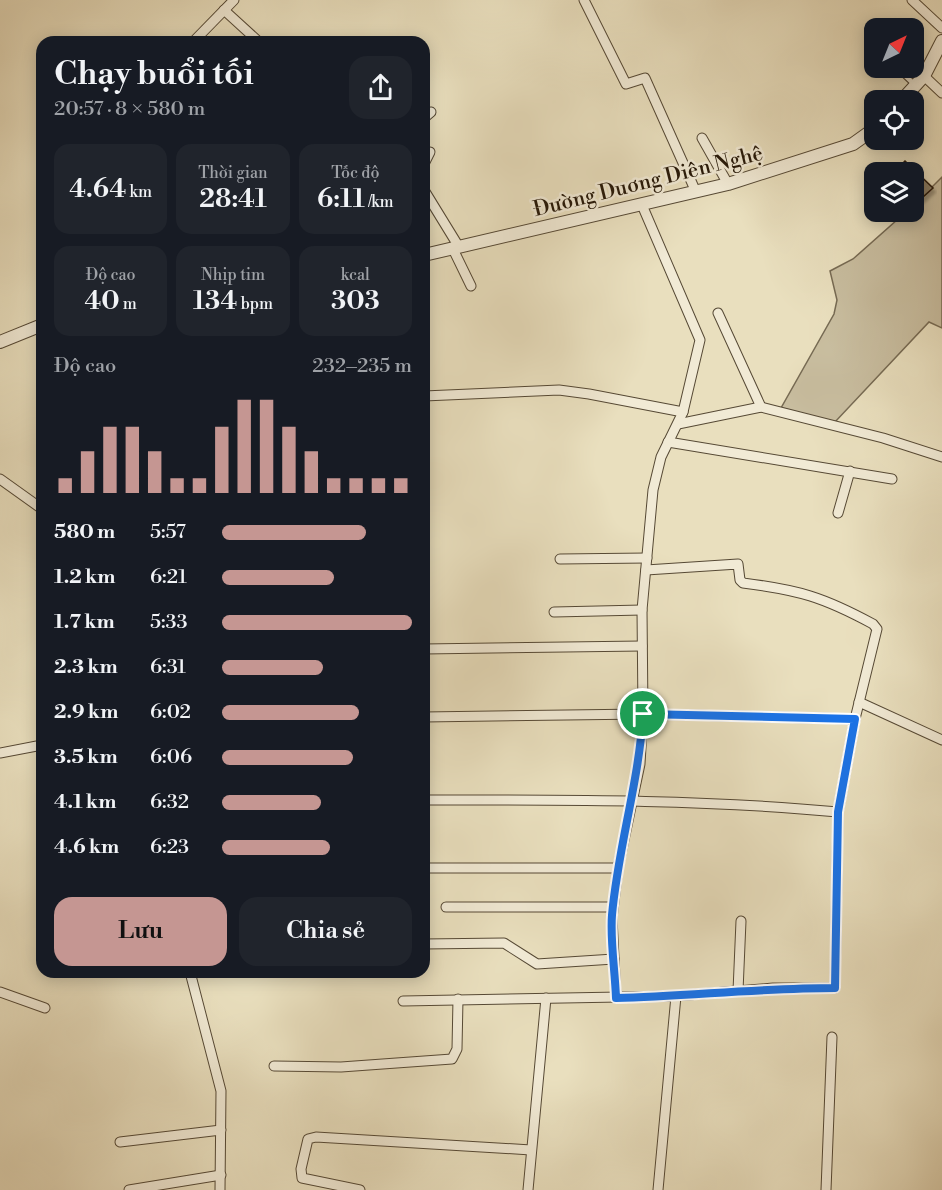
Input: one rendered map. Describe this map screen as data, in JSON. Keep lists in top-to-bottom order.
{
  "streets": {
    "street": ["Đường Duơng Diên Nghệ"]
  },
  "north": "top right",
  "page": {
    "heading": ["Chạy buổi tối", "20:57 · 8 × 580 m"],
    "stats": [
      ["4.64 km"],
      ["Thời gian", "28:41"],
      ["Tốc độ", "6:11 /km"],
      ["Độ cao", "40 m"],
      ["Nhịp tim", "134 bpm"],
      ["kcal", "303"]
    ],
    "chart": ["Độ cao", "232–235 m"],
    "list": [
      {
        "name": "580 m",
        "note": "5:57"
      },
      {
        "name": "1.2 km",
        "note": "6:21"
      },
      {
        "name": "1.7 km",
        "note": "5:33"
      },
      {
        "name": "2.3 km",
        "note": "6:31"
      },
      {
        "name": "2.9 km",
        "note": "6:02"
      },
      {
        "name": "3.5 km",
        "note": "6:06"
      },
      {
        "name": "4.1 km",
        "note": "6:32"
      },
      {
        "name": "4.6 km",
        "note": "6:23"
      }
    ],
    "buttons": ["Lưu", "Chia sẻ"]
  }
}
